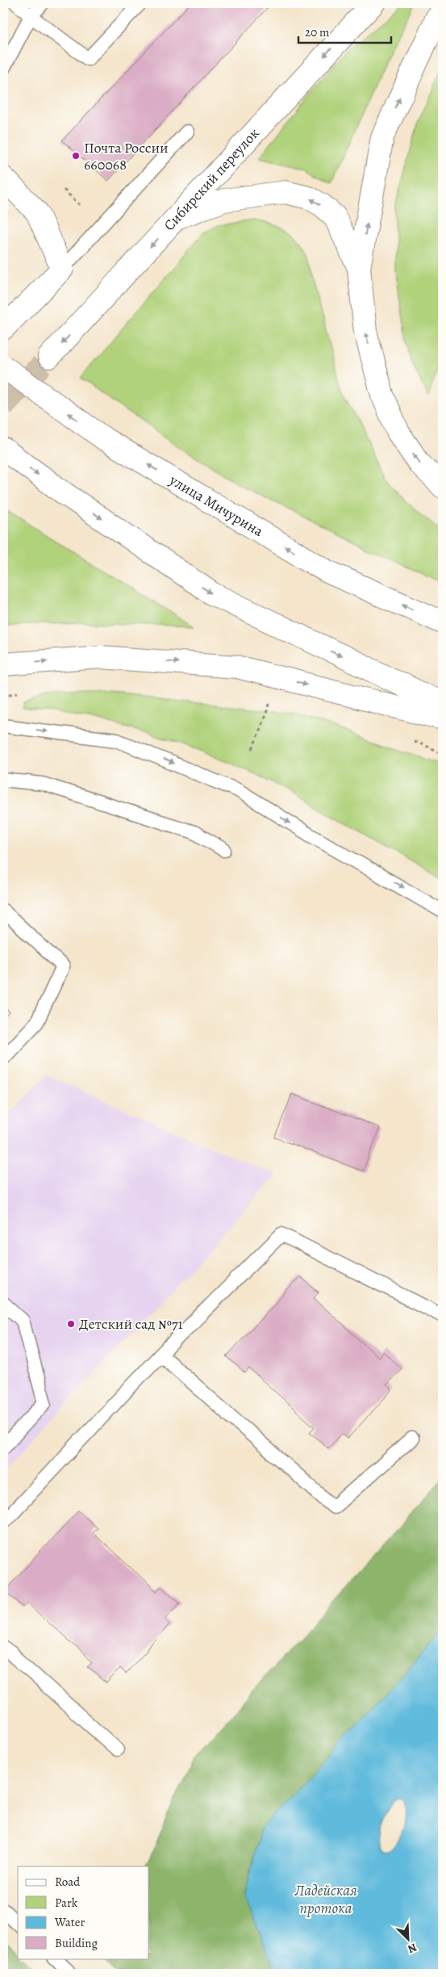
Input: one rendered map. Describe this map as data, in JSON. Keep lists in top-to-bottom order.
{
  "streets": {
    "main road": ["Сибирский переулок", "улица Мичурина"]
  },
  "water": ["Ладейская протока"],
  "places": ["Почта России 660068", "Детский сад №71"],
  "legend": [
    "Road",
    "Park",
    "Water",
    "Building"
  ],
  "scale_bar": "20 m",
  "north": "bottom right"
}
